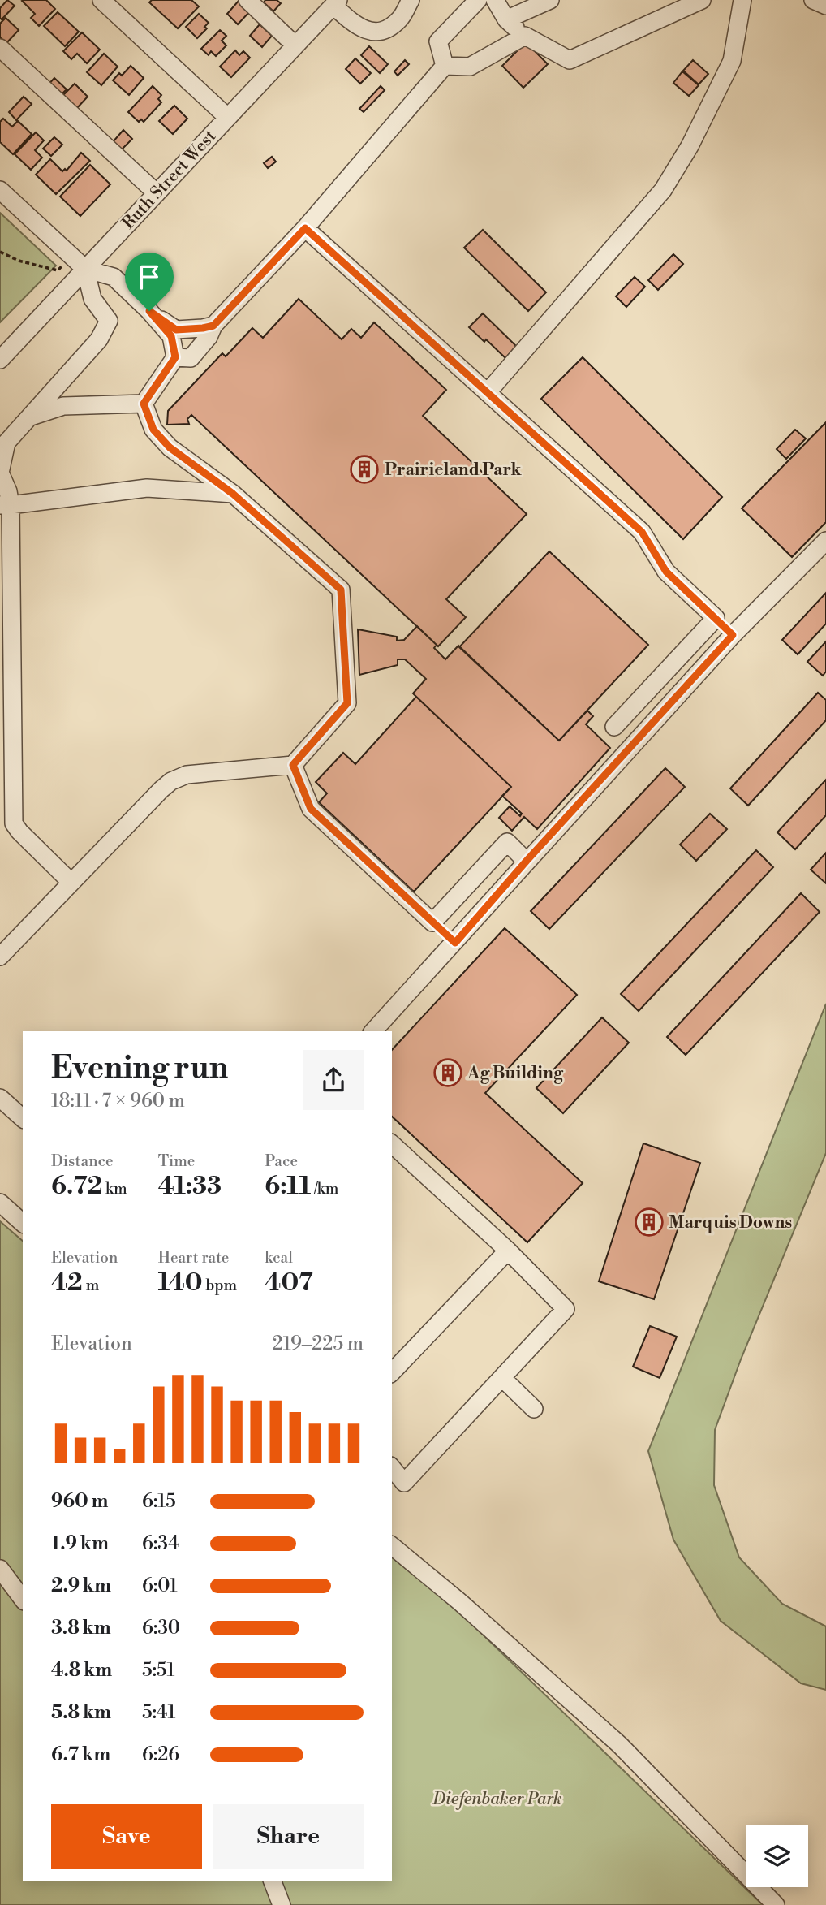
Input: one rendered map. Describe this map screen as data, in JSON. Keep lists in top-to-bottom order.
{
  "streets": {
    "street": ["Ruth Street West"]
  },
  "parks": ["Diefenbaker Park"],
  "places": {
    "building": ["Prairieland Park", "Ag Building", "Marquis Downs"]
  },
  "page": {
    "heading": ["Evening run", "18:11 · 7 × 960 m"],
    "stats": [
      ["Distance", "6.72 km"],
      ["Time", "41:33"],
      ["Pace", "6:11 /km"],
      ["Elevation", "42 m"],
      ["Heart rate", "140 bpm"],
      ["kcal", "407"]
    ],
    "chart": ["Elevation", "219–225 m"],
    "list": [
      {
        "name": "960 m",
        "note": "6:15"
      },
      {
        "name": "1.9 km",
        "note": "6:34"
      },
      {
        "name": "2.9 km",
        "note": "6:01"
      },
      {
        "name": "3.8 km",
        "note": "6:30"
      },
      {
        "name": "4.8 km",
        "note": "5:51"
      },
      {
        "name": "5.8 km",
        "note": "5:41"
      },
      {
        "name": "6.7 km",
        "note": "6:26"
      }
    ],
    "buttons": ["Save", "Share"]
  }
}
